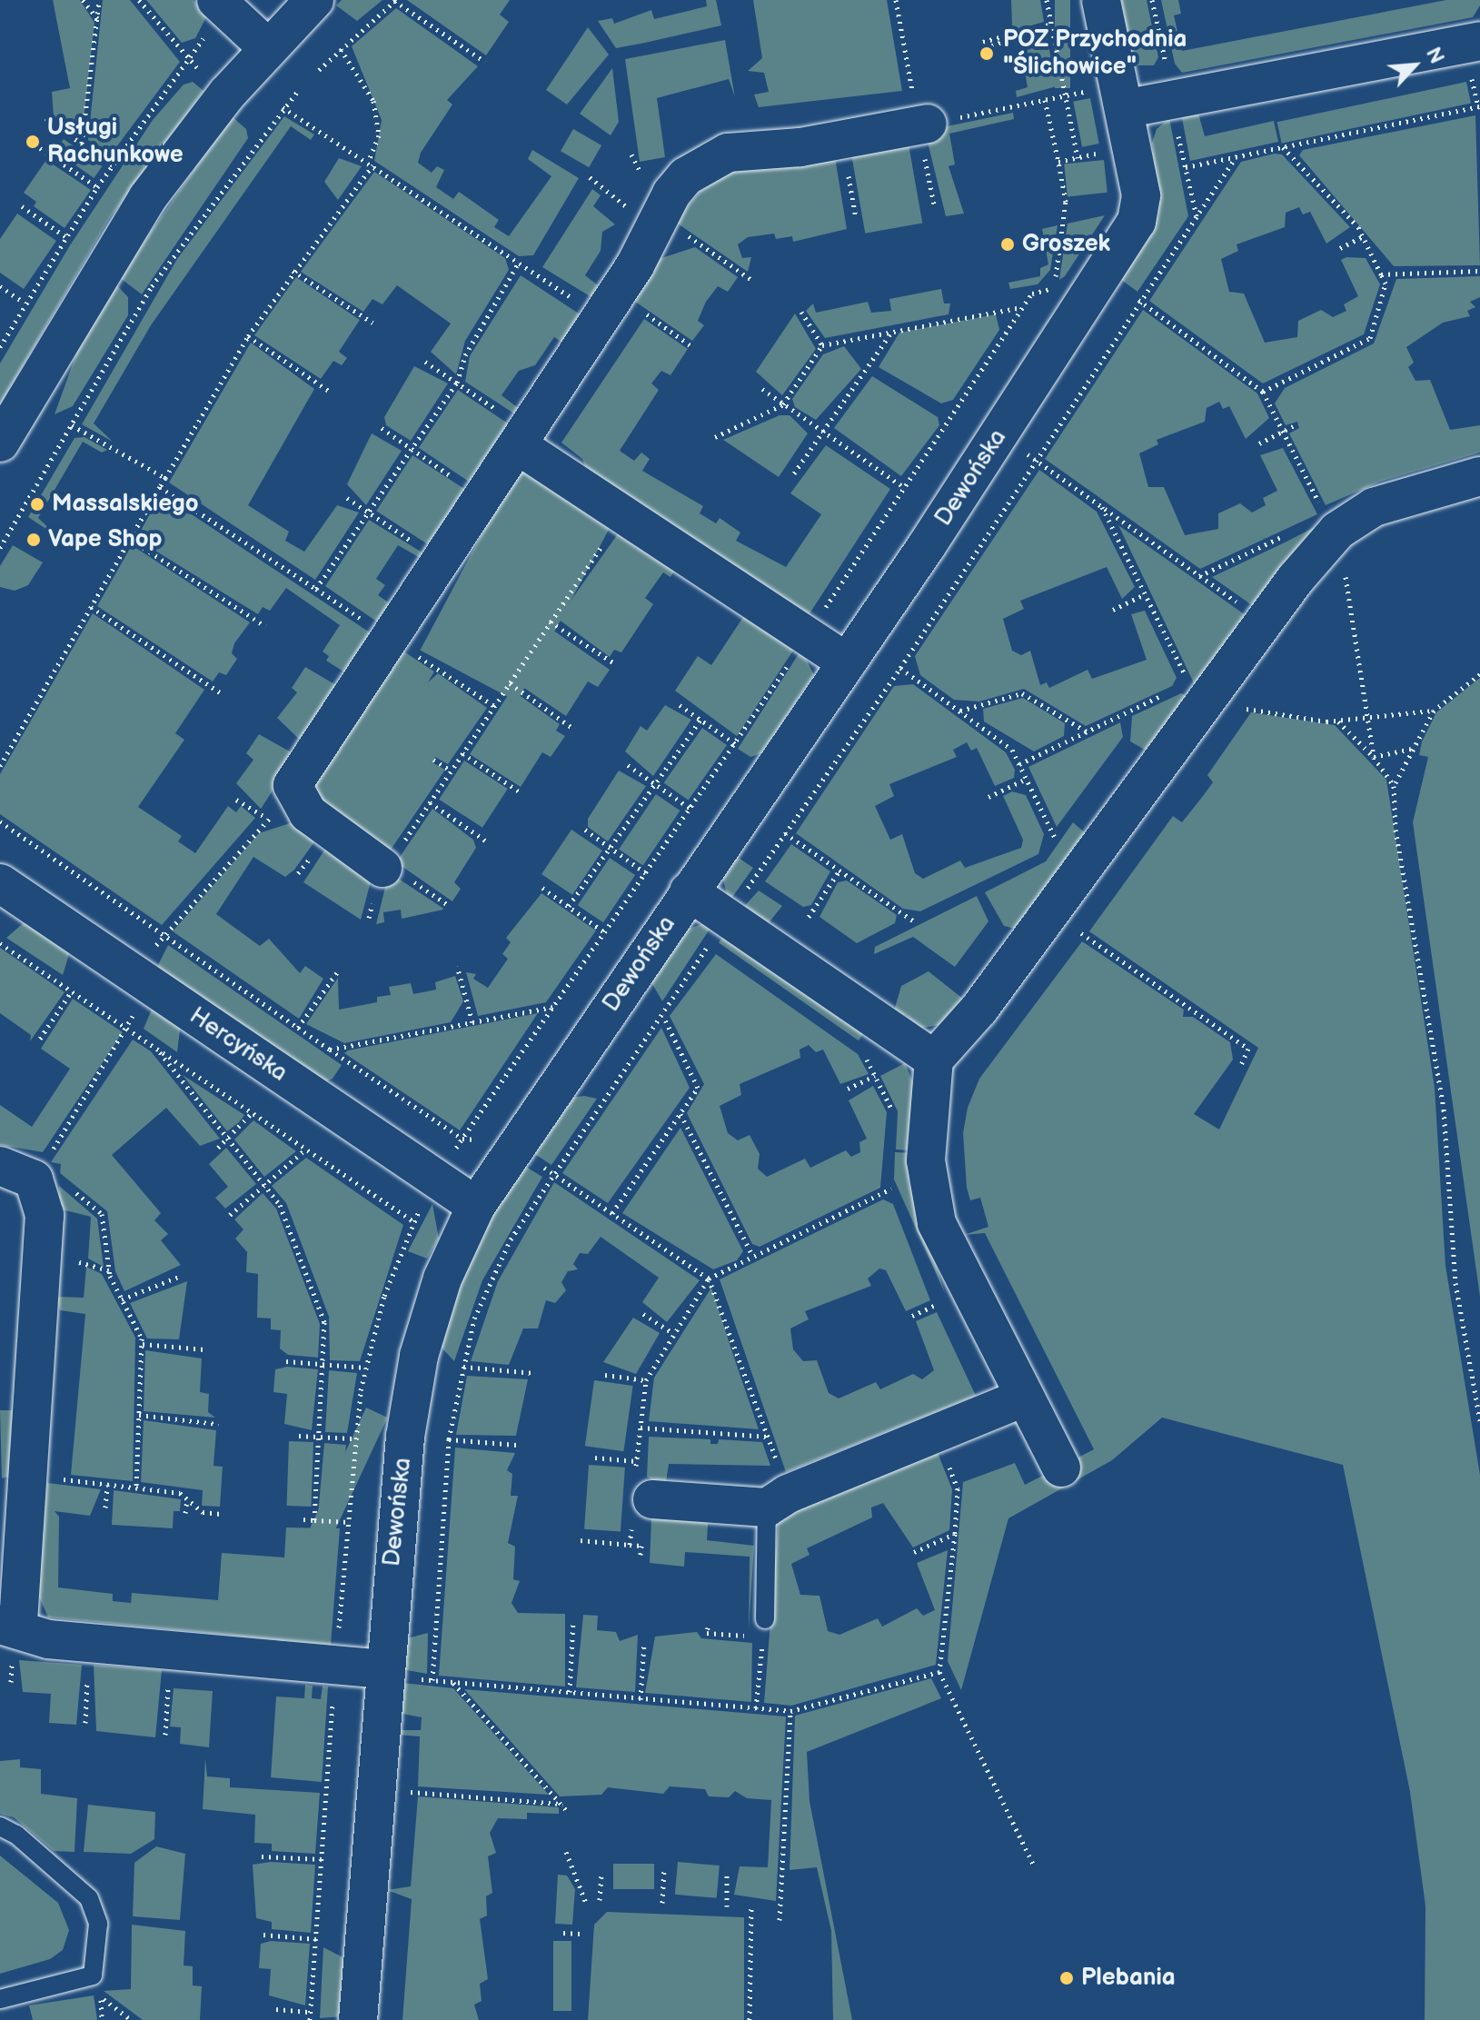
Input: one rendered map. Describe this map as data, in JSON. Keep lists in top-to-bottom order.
{
  "streets": {
    "street": ["Dewońska", "Hercyńska"]
  },
  "crossings": [
    ["Dewońska", "Hercyńska"]
  ],
  "places": [
    "POZ Przychodnia \"Ślichowice\"",
    "Usługi Rachunkowe",
    "Groszek",
    "Massalskiego",
    "Vape Shop",
    "Plebania"
  ],
  "north": "top right"
}
